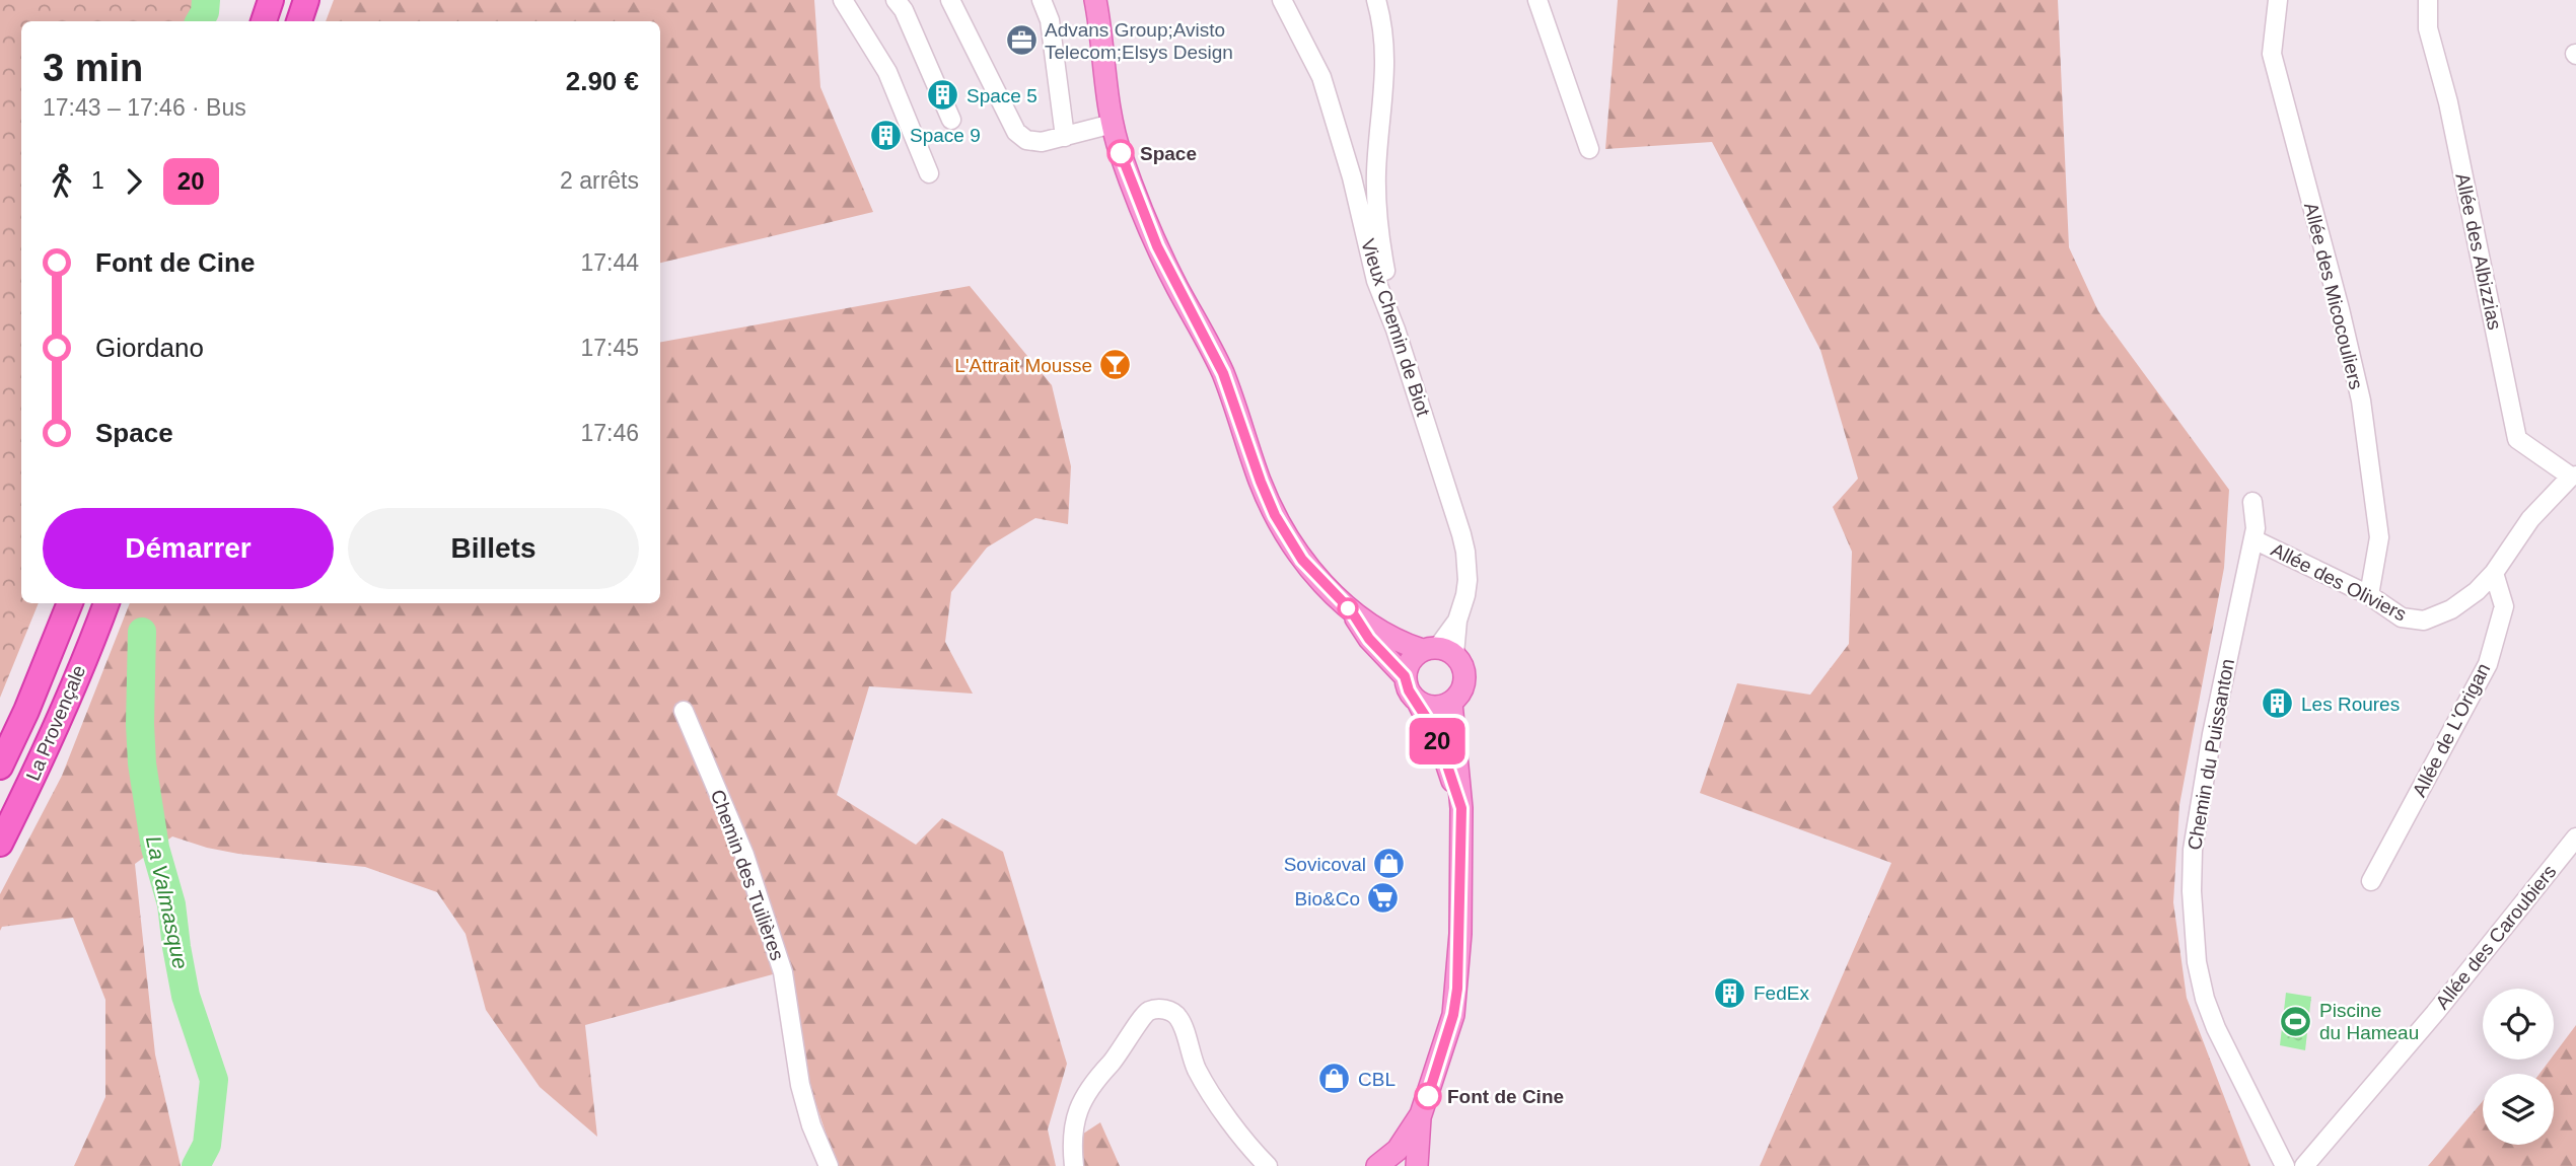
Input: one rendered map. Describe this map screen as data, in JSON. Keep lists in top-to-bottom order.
{
  "streets": {
    "highway": ["La Provençale"],
    "street": [
      "Allée des Albizzias",
      "Allée des Micocouliers",
      "Vieux Chemin de Biot",
      "Allée des Oliviers",
      "Allée de L'Origan",
      "Chemin du Puissanton",
      "Chemin des Tuilières",
      "Allée des Caroubiers"
    ]
  },
  "crossings": [
    ["Allée des Albizzias", "Allée des Oliviers"],
    ["Allée des Micocouliers", "Allée des Oliviers"],
    ["Allée des Oliviers", "Allée de L'Origan"],
    ["Allée des Oliviers", "Chemin du Puissanton"]
  ],
  "water": ["La Valmasque"],
  "places": {
    "office": ["Advans Group;Avisto Telecom;Elsys Design"],
    "building": [
      "Space 5",
      "Space 9",
      "Les Roures",
      "FedEx"
    ],
    "other": ["Space", "Font de Cine"],
    "bar": ["L'Attrait Mousse"],
    "shop": ["Sovicoval", "CBL"],
    "supermarket": ["Bio&Co"],
    "sports": ["Piscine du Hameau"]
  },
  "lines": ["bus line 20"],
  "page": {
    "on_map": "20",
    "heading": ["3 min", "17:43 – 17:46 · Bus", "2.90 €"],
    "legs": ["1", "20", "2 arrêts"],
    "list": [
      {
        "name": "Font de Cine",
        "value": "17:44"
      },
      {
        "name": "Giordano",
        "value": "17:45"
      },
      {
        "name": "Space",
        "value": "17:46"
      }
    ],
    "buttons": ["Démarrer", "Billets"]
  }
}
